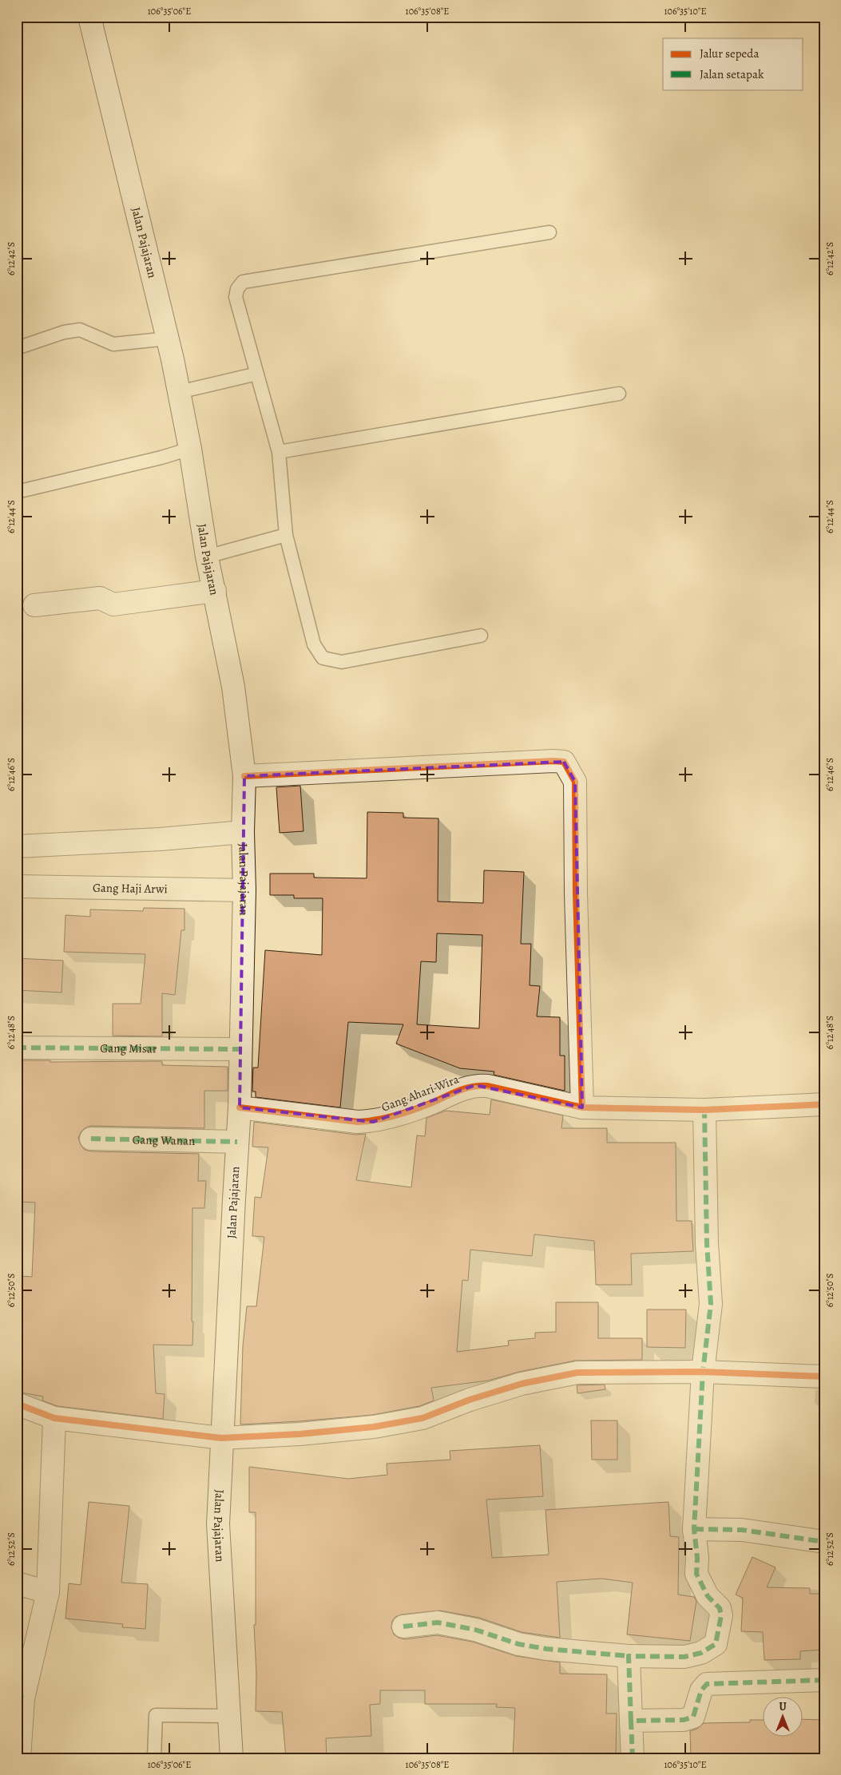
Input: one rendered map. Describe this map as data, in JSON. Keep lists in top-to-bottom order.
{
  "streets": {
    "street": [
      "Jalan Pajajaran",
      "Gang Haji Arwi",
      "Gang Misar",
      "Gang Ahari Wira",
      "Gang Wanan"
    ]
  },
  "crossings": [
    ["Jalan Pajajaran", "Gang Haji Arwi"],
    ["Jalan Pajajaran", "Gang Misar"],
    ["Jalan Pajajaran", "Gang Ahari Wira"],
    ["Jalan Pajajaran", "Gang Wanan"]
  ],
  "legend": ["Jalur sepeda", "Jalan setapak"],
  "north": "top",
  "coordinates": [
    "106°35'06\"E",
    "106°35'08\"E",
    "106°35'10\"E",
    "6°12'42\"S",
    "6°12'44\"S",
    "6°12'46\"S",
    "6°12'48\"S",
    "6°12'50\"S",
    "6°12'52\"S"
  ]
}
